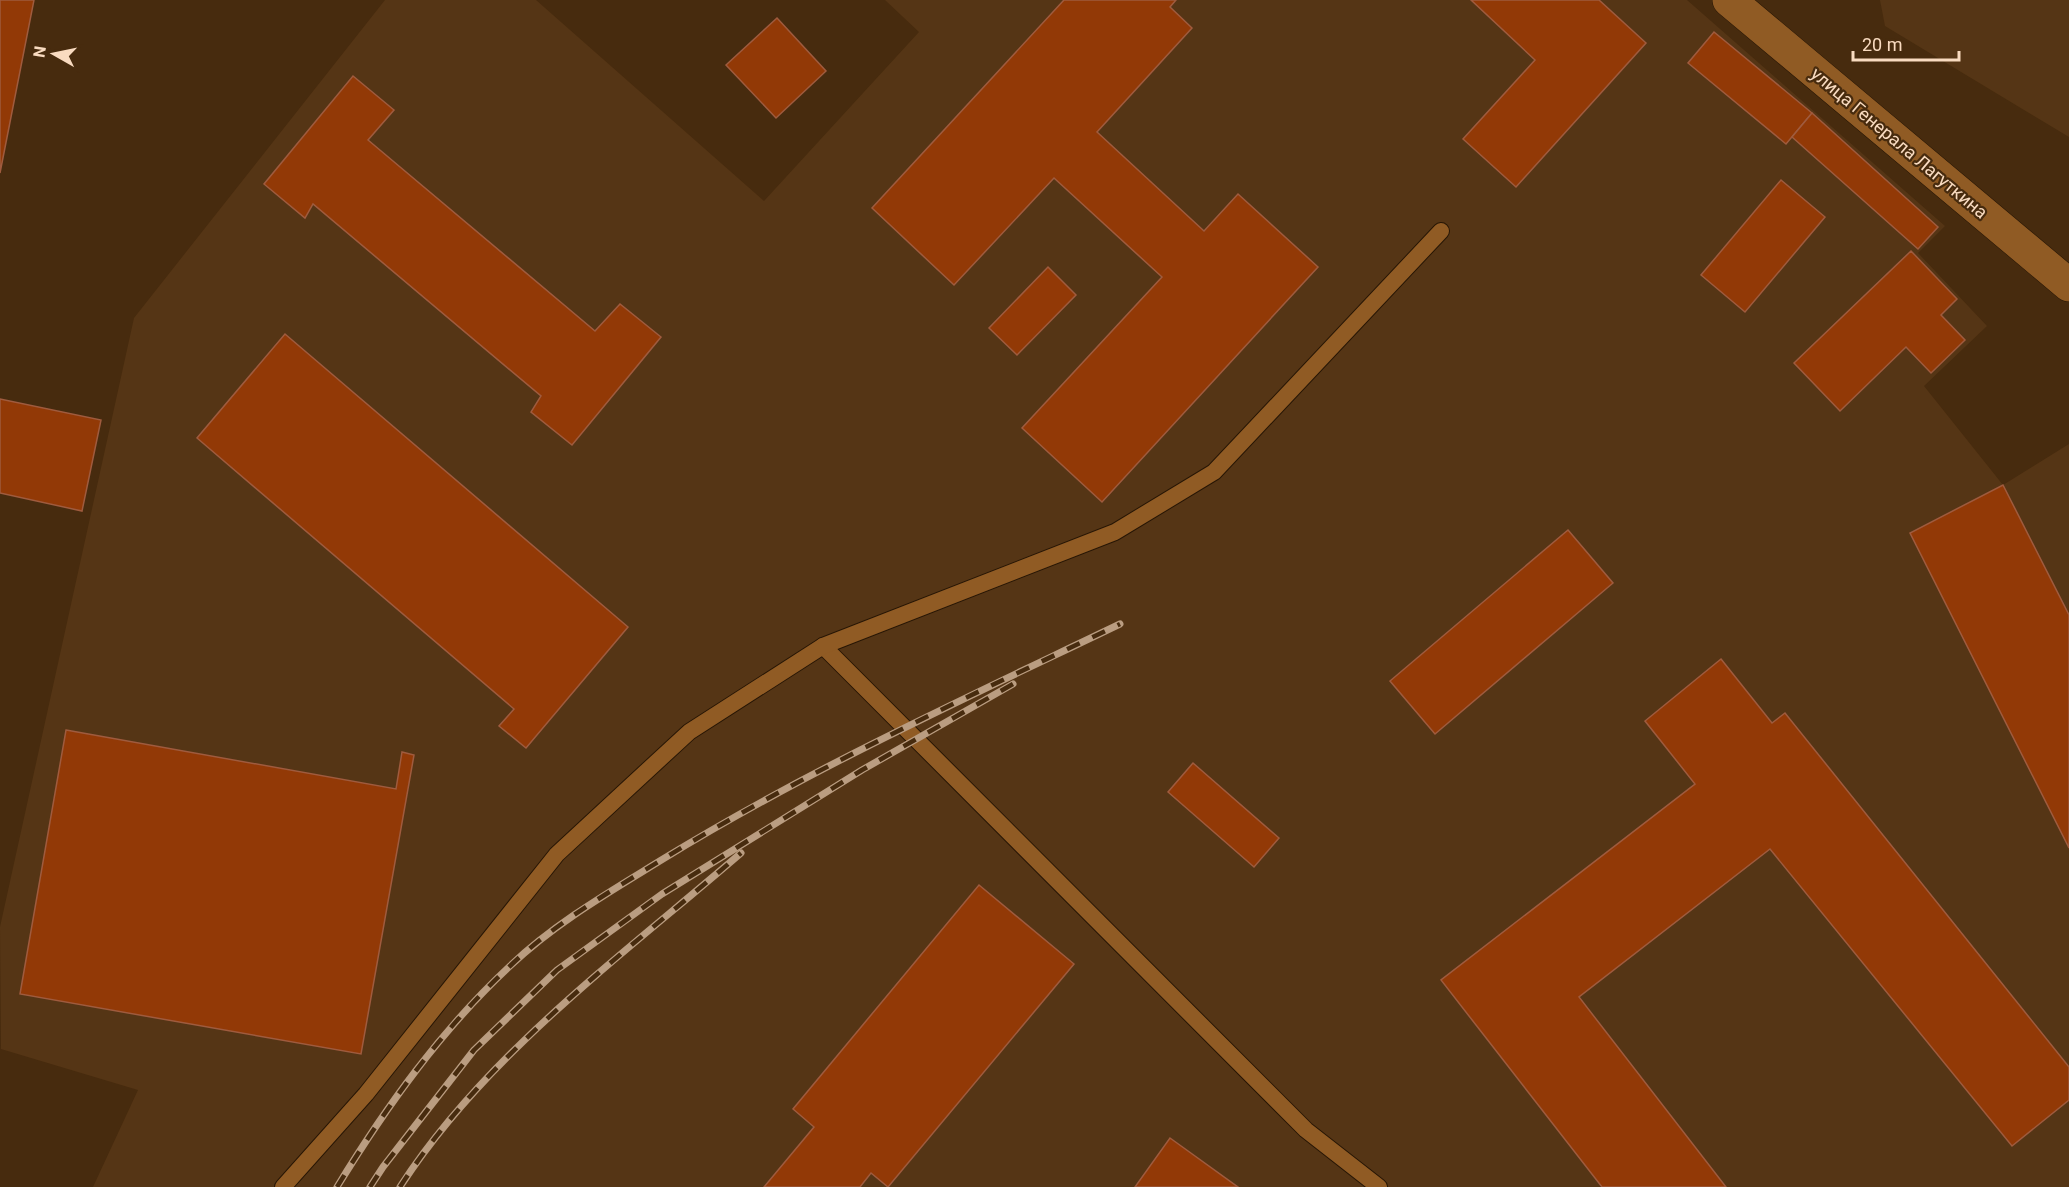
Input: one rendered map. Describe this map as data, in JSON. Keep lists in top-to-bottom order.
{
  "streets": {
    "street": ["улица Генерала Лагуткина"]
  },
  "scale_bar": "20 m",
  "north": "left"
}
